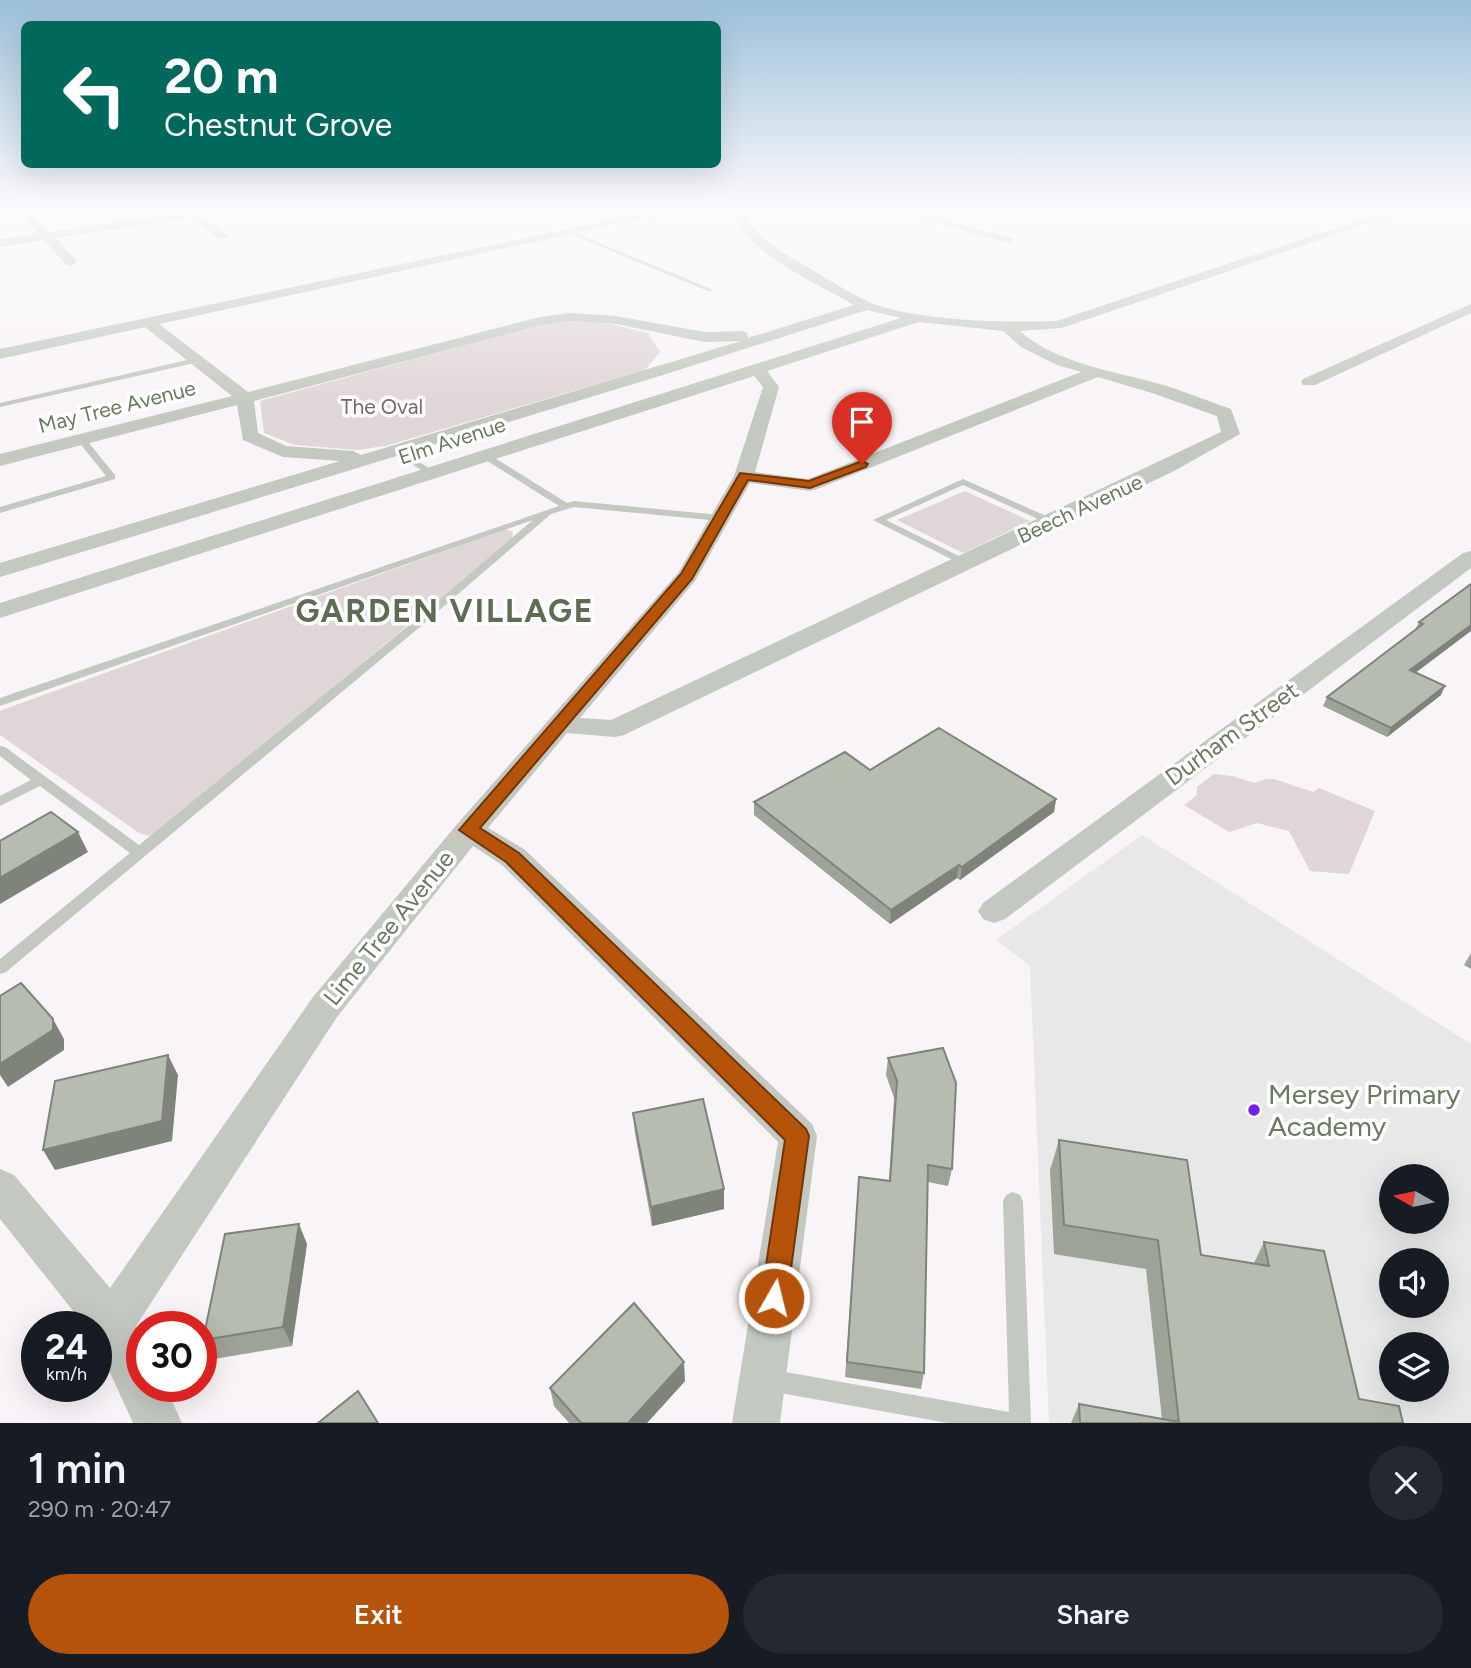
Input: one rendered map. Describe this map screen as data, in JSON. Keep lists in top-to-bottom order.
{
  "streets": {
    "street": [
      "May Tree Avenue",
      "Elm Avenue",
      "Beech Avenue",
      "Durham Street",
      "Lime Tree Avenue"
    ]
  },
  "crossings": [
    ["Elm Avenue", "Lime Tree Avenue"],
    ["Beech Avenue", "Lime Tree Avenue"]
  ],
  "districts": ["GARDEN VILLAGE"],
  "parks": ["The Oval"],
  "places": ["Mersey Primary Academy"],
  "north": "left",
  "page": {
    "turn": ["20 m", "Chestnut Grove"],
    "speed": "24 km/h",
    "limit": "30",
    "heading": ["1 min", "290 m · 20:47"],
    "buttons": ["Exit", "Share"]
  }
}
